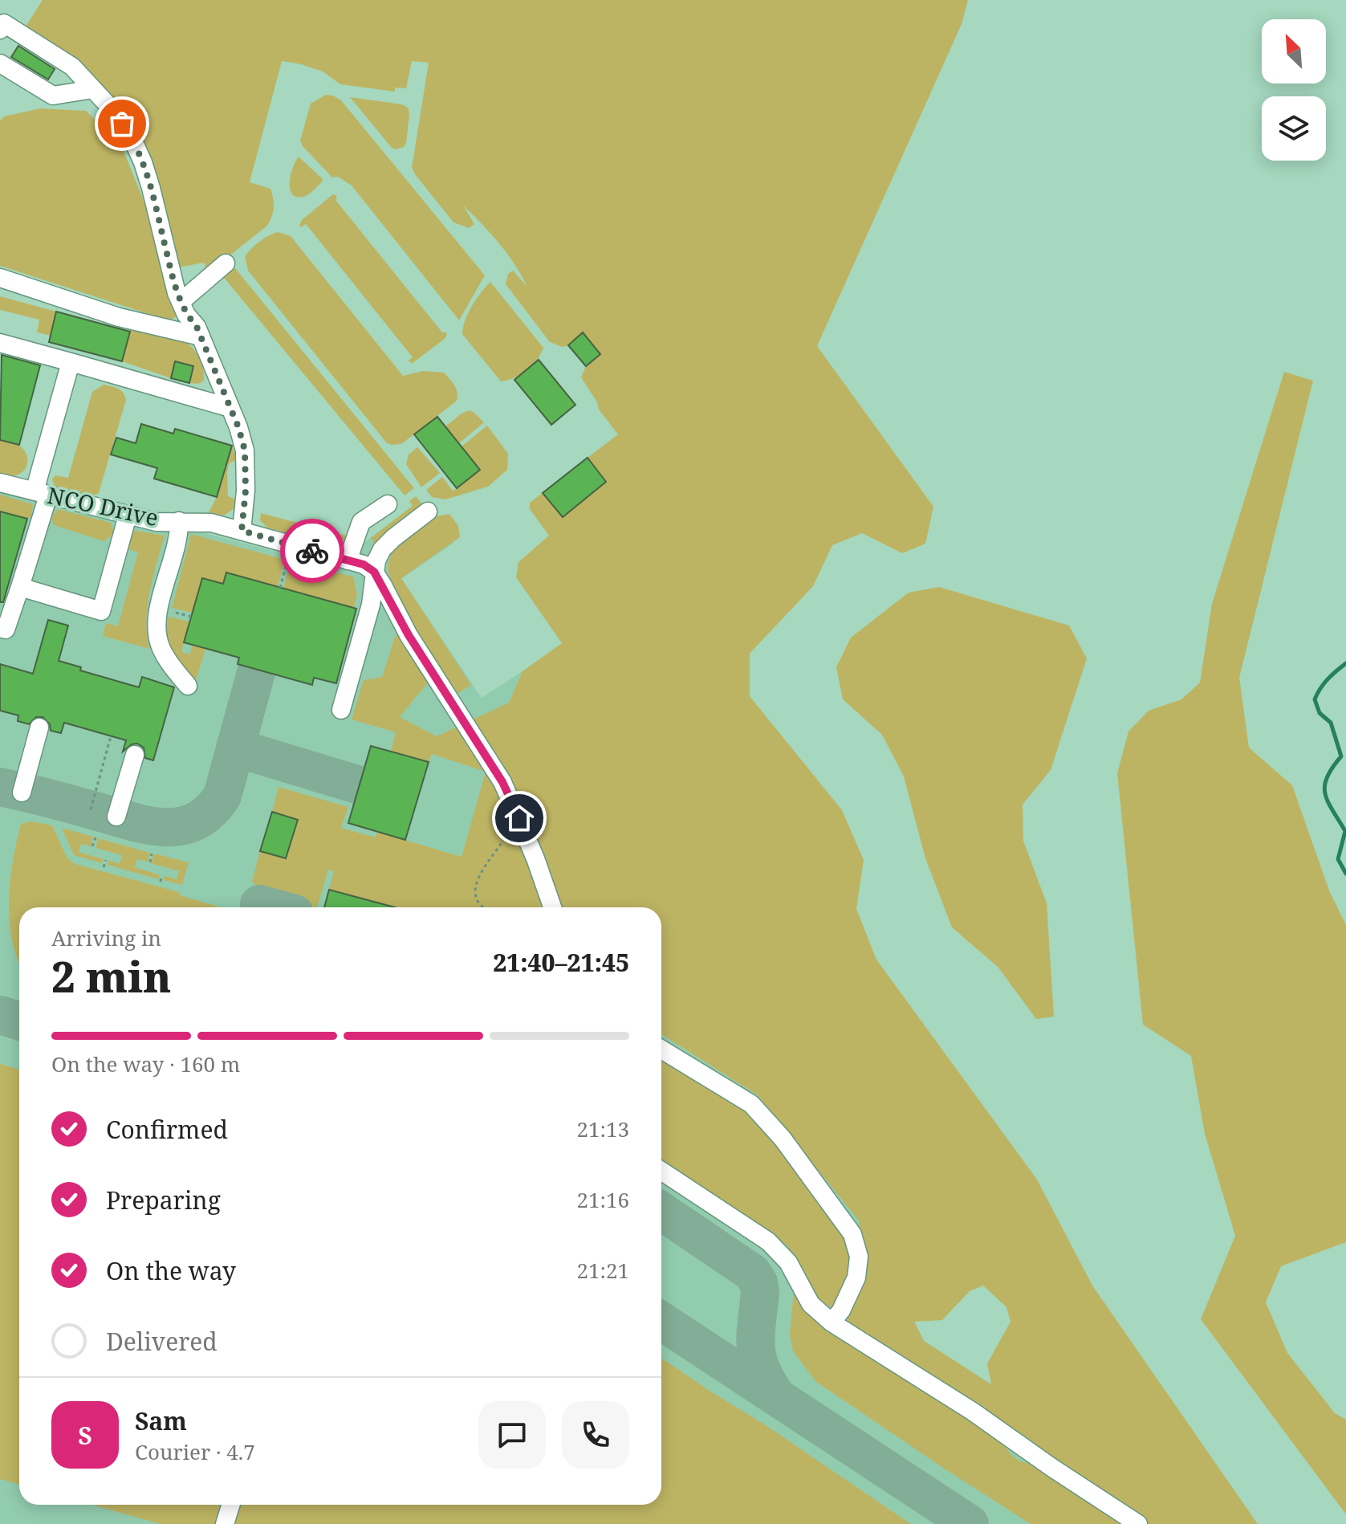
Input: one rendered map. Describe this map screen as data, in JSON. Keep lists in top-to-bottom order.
{
  "streets": {
    "lane": ["NCO Drive"]
  },
  "north": "top left",
  "page": {
    "heading": ["2 min", "Arriving in", "21:40–21:45"],
    "panel": ["Sam", "Courier · 4.7"],
    "bar": "On the way · 160 m",
    "list": [
      ["Confirmed", "21:13"],
      ["Preparing", "21:16"],
      ["On the way", "21:21"],
      "Delivered"
    ],
    "round": "S"
  }
}
